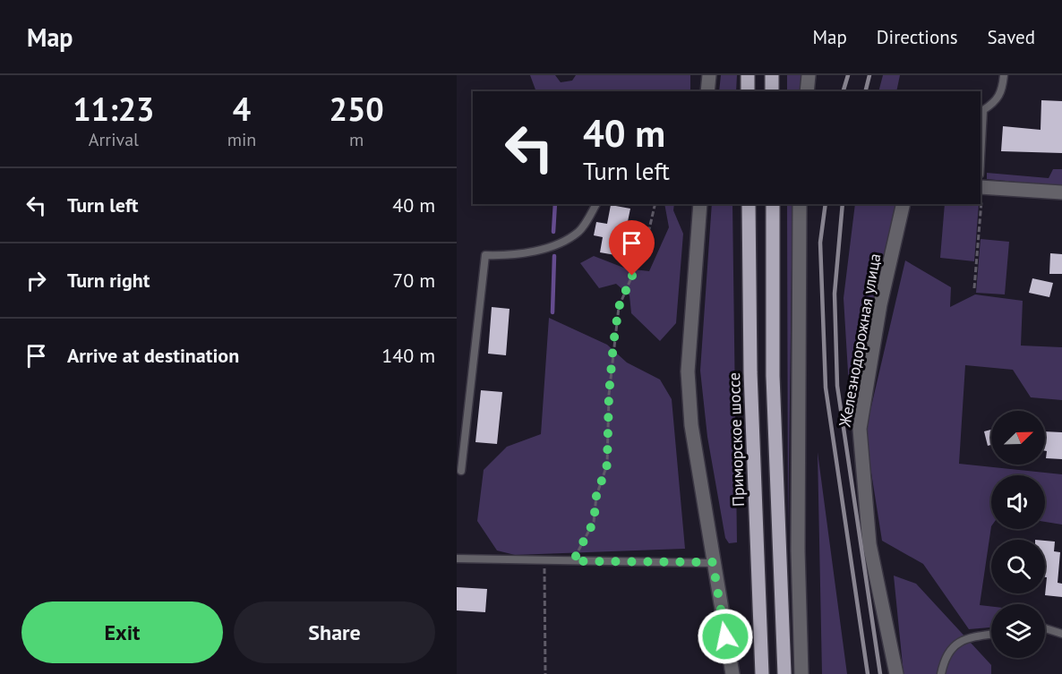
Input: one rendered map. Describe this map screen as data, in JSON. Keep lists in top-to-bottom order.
{
  "streets": {
    "main road": ["Приморское шоссе"],
    "street": ["Железнодорожная улица"]
  },
  "north": "top right",
  "page": {
    "header": "Map",
    "nav": ["Map", "Directions", "Saved"],
    "eta": [
      "11:23",
      "Arrival",
      "4",
      "min",
      "250",
      "m"
    ],
    "turn": ["40 m", "Turn left"],
    "list": [
      {
        "name": "Turn left",
        "value": "40 m"
      },
      {
        "name": "Turn right",
        "value": "70 m"
      },
      {
        "name": "Arrive at destination",
        "value": "140 m"
      }
    ],
    "buttons": ["Exit", "Share"]
  }
}
